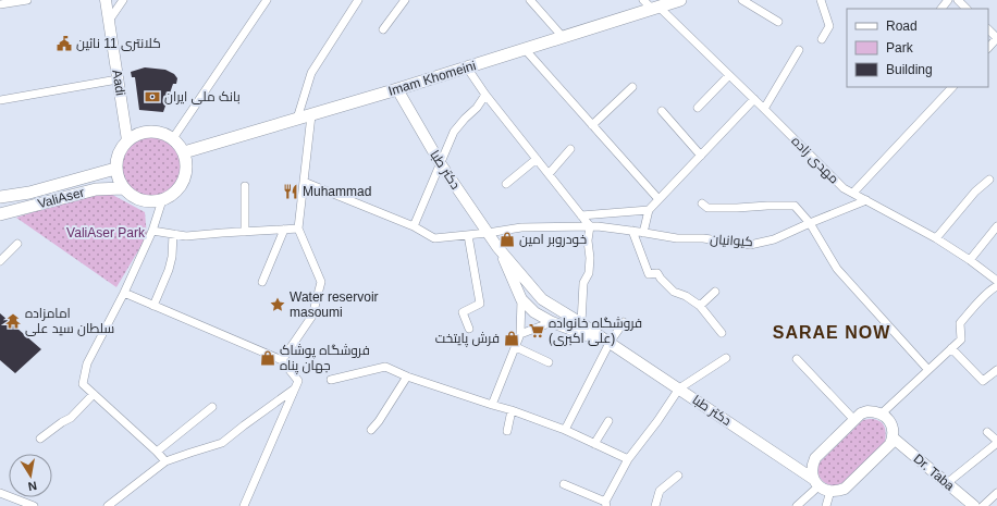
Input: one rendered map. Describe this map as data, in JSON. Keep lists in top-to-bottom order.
{
  "streets": {
    "main road": ["Imam Khomeini", "ValiAser"],
    "street": [
      "Aadi",
      "مهدی زاده",
      "دکتر طبا",
      "کیوانیان",
      "Dr. Taba"
    ]
  },
  "crossings": [
    ["Imam Khomeini", "Aadi"],
    ["Imam Khomeini", "مهدی زاده"],
    ["Imam Khomeini", "دکتر طبا"],
    ["Imam Khomeini", "ValiAser"],
    ["Aadi", "ValiAser"],
    ["مهدی زاده", "کیوانیان"],
    ["دکتر طبا", "کیوانیان"]
  ],
  "districts": ["SARAE NOW"],
  "parks": ["ValiAser Park"],
  "places": {
    "public building": ["کلانتری 11 نائین"],
    "bank": ["بانک ملی ایران"],
    "restaurant": ["Muhammad"],
    "shop": ["خودروبر امین", "فرش پایتخت", "فروشگاه پوشاک جهان پناه"],
    "place": ["Water reservoir masoumi"],
    "temple": ["امامزاده سلطان سید علی"],
    "supermarket": ["فروشگاه خانواده (علی اکبری)"]
  },
  "legend": ["Road", "Park", "Building"],
  "north": "bottom"
}
